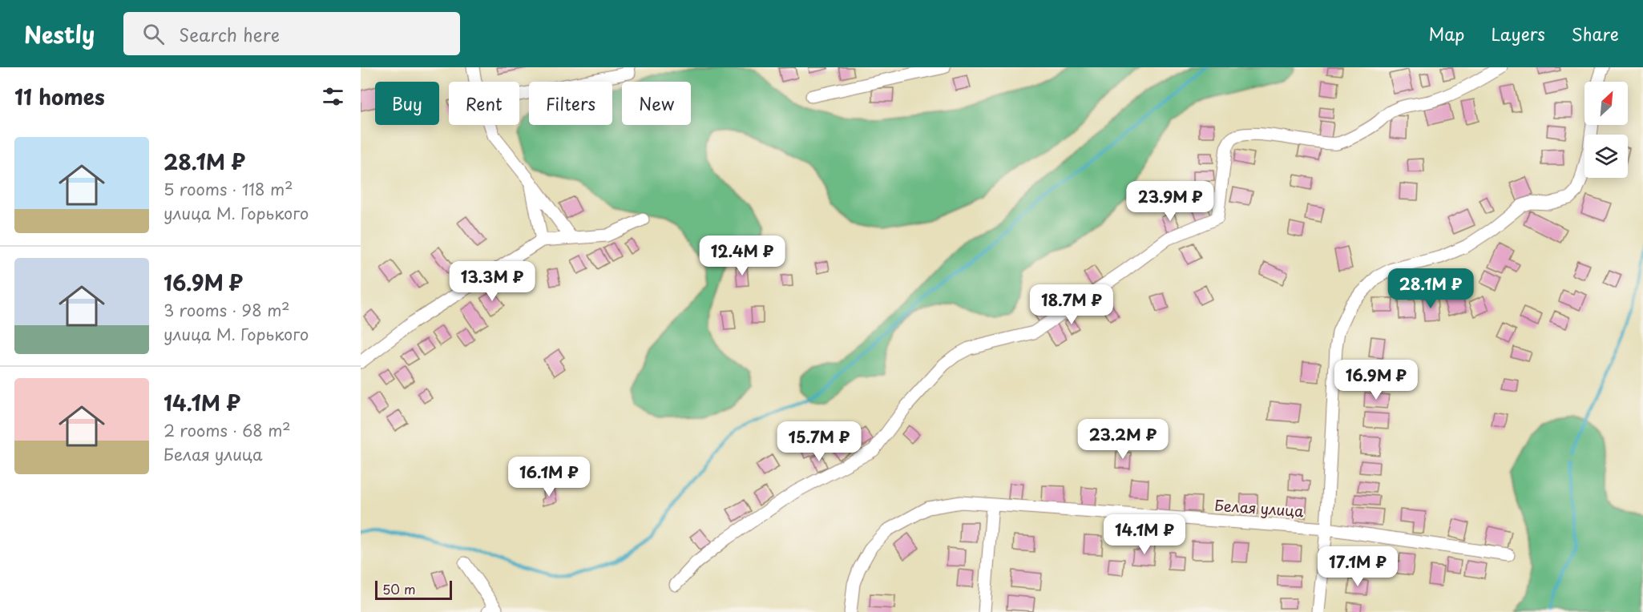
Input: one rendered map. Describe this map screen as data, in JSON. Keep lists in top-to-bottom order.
{
  "streets": {
    "street": ["Белая улица"]
  },
  "scale_bar": "50 m",
  "north": "top right",
  "page": {
    "header": "Nestly",
    "search": "Search here",
    "nav": ["Map", "Layers", "Share"],
    "heading": "11 homes",
    "chip": [
      "Buy",
      "Rent",
      "Filters",
      "New"
    ],
    "list": [
      {
        "name": "28.1M ₽",
        "note": "5 rooms · 118 m² · улица М. Горького"
      },
      {
        "name": "16.9M ₽",
        "note": "3 rooms · 98 m² · улица М. Горького"
      },
      {
        "name": "14.1M ₽",
        "note": "2 rooms · 68 m² · Белая улица"
      }
    ],
    "price": [
      "23.9M ₽",
      "12.4M ₽",
      "13.3M ₽",
      "28.1M ₽",
      "18.7M ₽",
      "16.9M ₽",
      "23.2M ₽",
      "15.7M ₽",
      "16.1M ₽",
      "14.1M ₽",
      "17.1M ₽"
    ],
    "scale": "50 m"
  }
}
